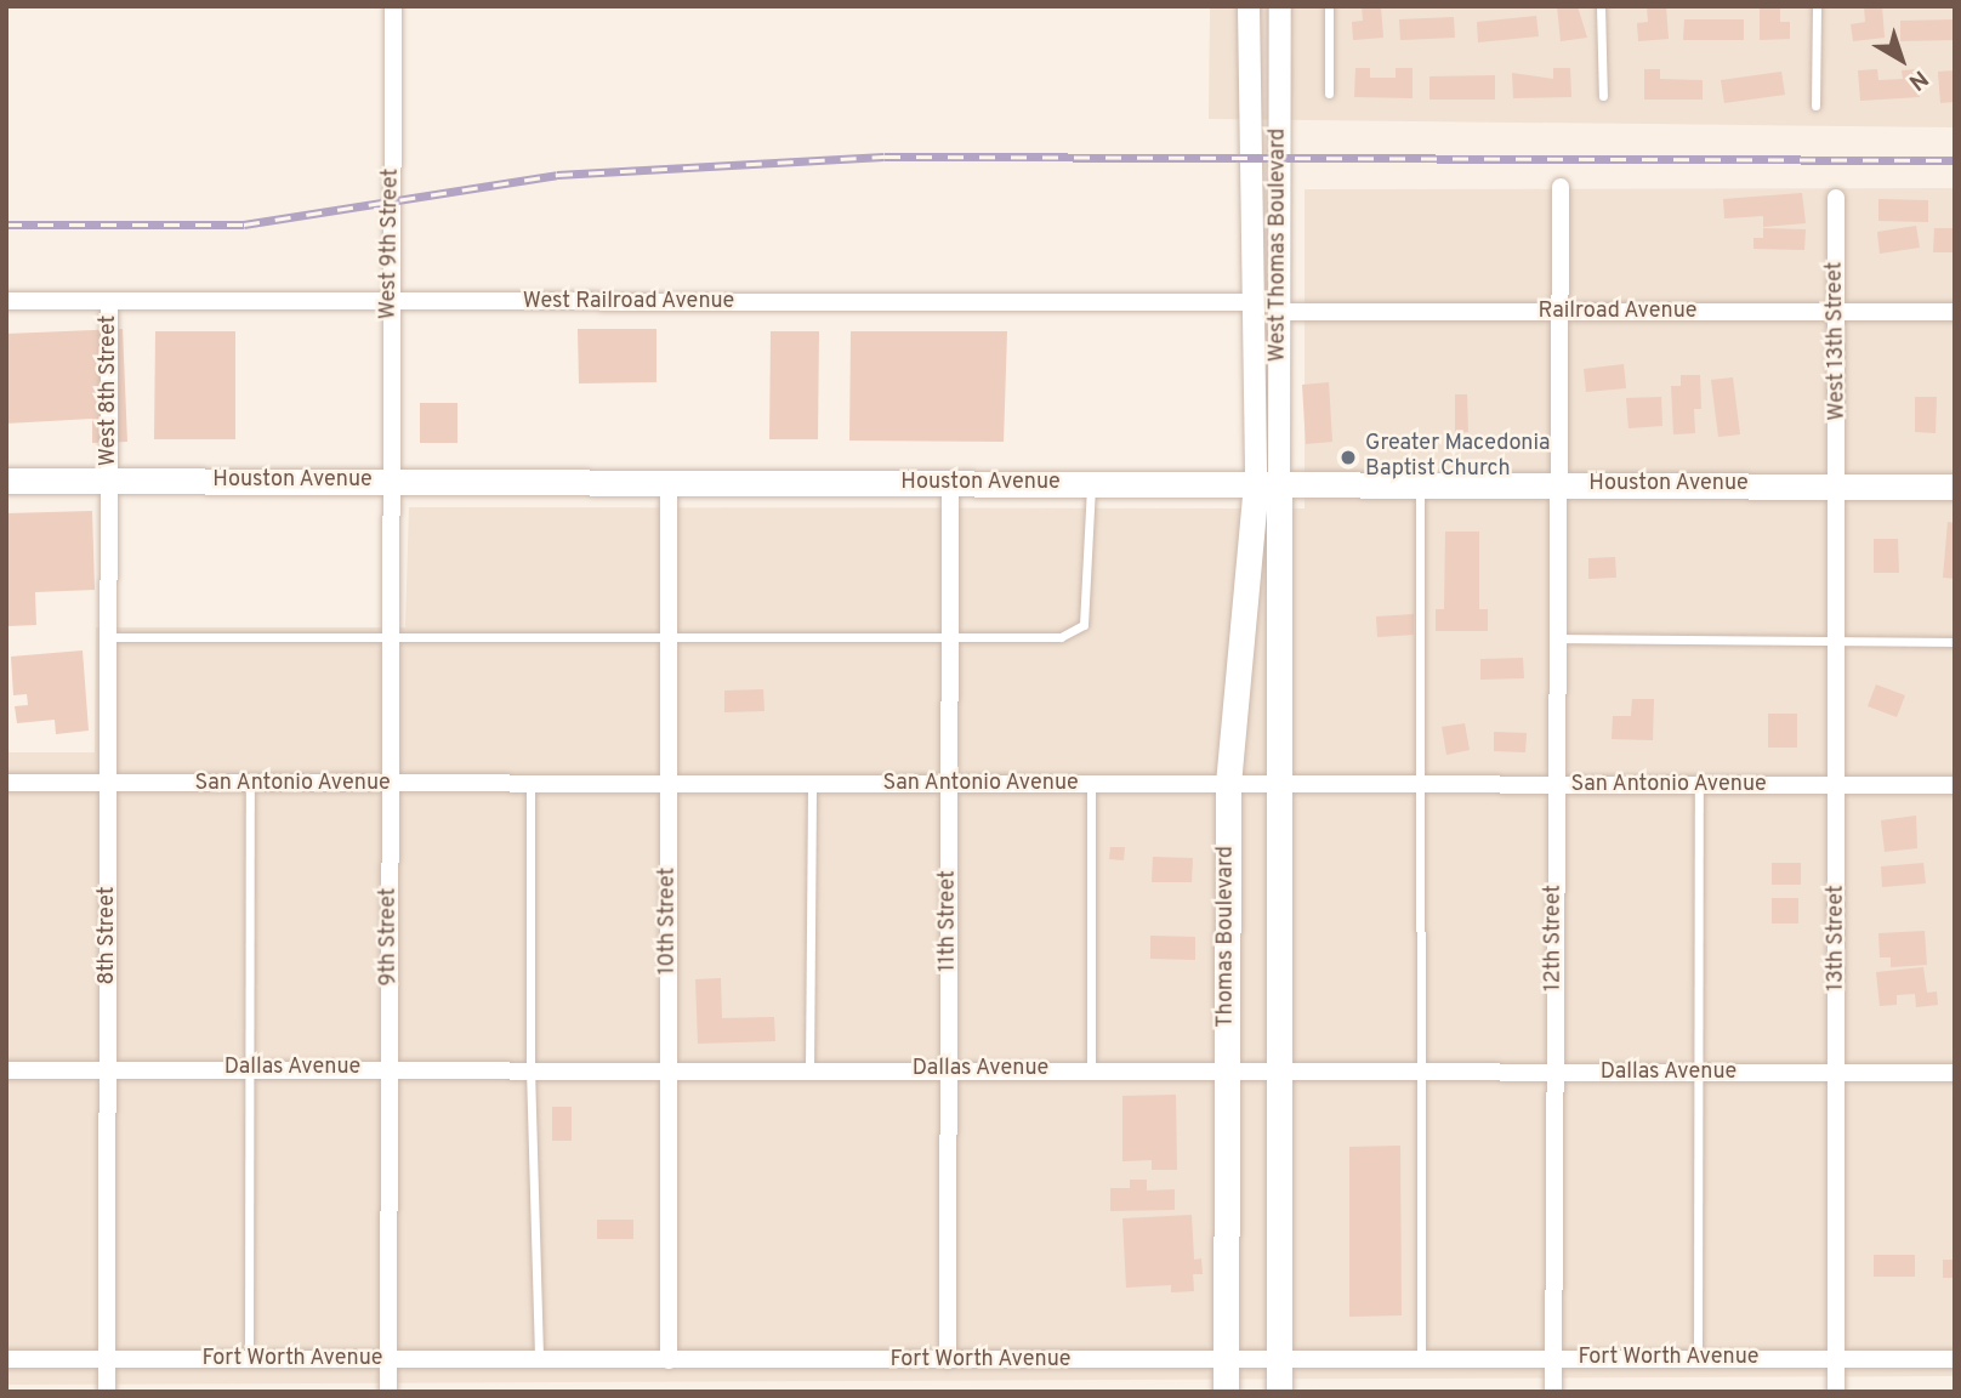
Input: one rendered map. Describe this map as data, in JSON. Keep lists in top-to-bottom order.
{
  "streets": {
    "main road": ["Houston Avenue", "Thomas Boulevard"],
    "street": [
      "West 9th Street",
      "West Thomas Boulevard",
      "West Railroad Avenue",
      "Railroad Avenue",
      "West 13th Street",
      "West 8th Street",
      "San Antonio Avenue",
      "10th Street",
      "11th Street",
      "8th Street",
      "9th Street",
      "12th Street",
      "13th Street",
      "Dallas Avenue",
      "Fort Worth Avenue"
    ]
  },
  "crossings": [
    ["West 9th Street", "West Railroad Avenue"],
    ["West 9th Street", "Houston Avenue"],
    ["West 9th Street", "9th Street"],
    ["West Thomas Boulevard", "West Railroad Avenue"],
    ["West Thomas Boulevard", "Railroad Avenue"],
    ["West Thomas Boulevard", "Houston Avenue"],
    ["West Thomas Boulevard", "Thomas Boulevard"],
    ["West Railroad Avenue", "West 8th Street"],
    ["Railroad Avenue", "West 13th Street"],
    ["Railroad Avenue", "12th Street"],
    ["West 13th Street", "Houston Avenue"],
    ["West 13th Street", "13th Street"],
    ["West 8th Street", "Houston Avenue"],
    ["West 8th Street", "8th Street"],
    ["Houston Avenue", "10th Street"],
    ["Houston Avenue", "11th Street"],
    ["Houston Avenue", "8th Street"],
    ["Houston Avenue", "9th Street"],
    ["Houston Avenue", "Thomas Boulevard"],
    ["Houston Avenue", "12th Street"],
    ["Houston Avenue", "13th Street"],
    ["San Antonio Avenue", "10th Street"],
    ["San Antonio Avenue", "11th Street"],
    ["San Antonio Avenue", "8th Street"],
    ["San Antonio Avenue", "9th Street"],
    ["San Antonio Avenue", "Thomas Boulevard"],
    ["San Antonio Avenue", "12th Street"],
    ["San Antonio Avenue", "13th Street"],
    ["10th Street", "Dallas Avenue"],
    ["10th Street", "Fort Worth Avenue"],
    ["11th Street", "Dallas Avenue"],
    ["11th Street", "Fort Worth Avenue"],
    ["8th Street", "Dallas Avenue"],
    ["8th Street", "Fort Worth Avenue"],
    ["9th Street", "Dallas Avenue"],
    ["9th Street", "Fort Worth Avenue"],
    ["Thomas Boulevard", "Dallas Avenue"],
    ["Thomas Boulevard", "Fort Worth Avenue"],
    ["12th Street", "Dallas Avenue"],
    ["12th Street", "Fort Worth Avenue"],
    ["13th Street", "Dallas Avenue"],
    ["13th Street", "Fort Worth Avenue"]
  ],
  "places": ["Greater Macedonia Baptist Church"],
  "north": "bottom right"
}
